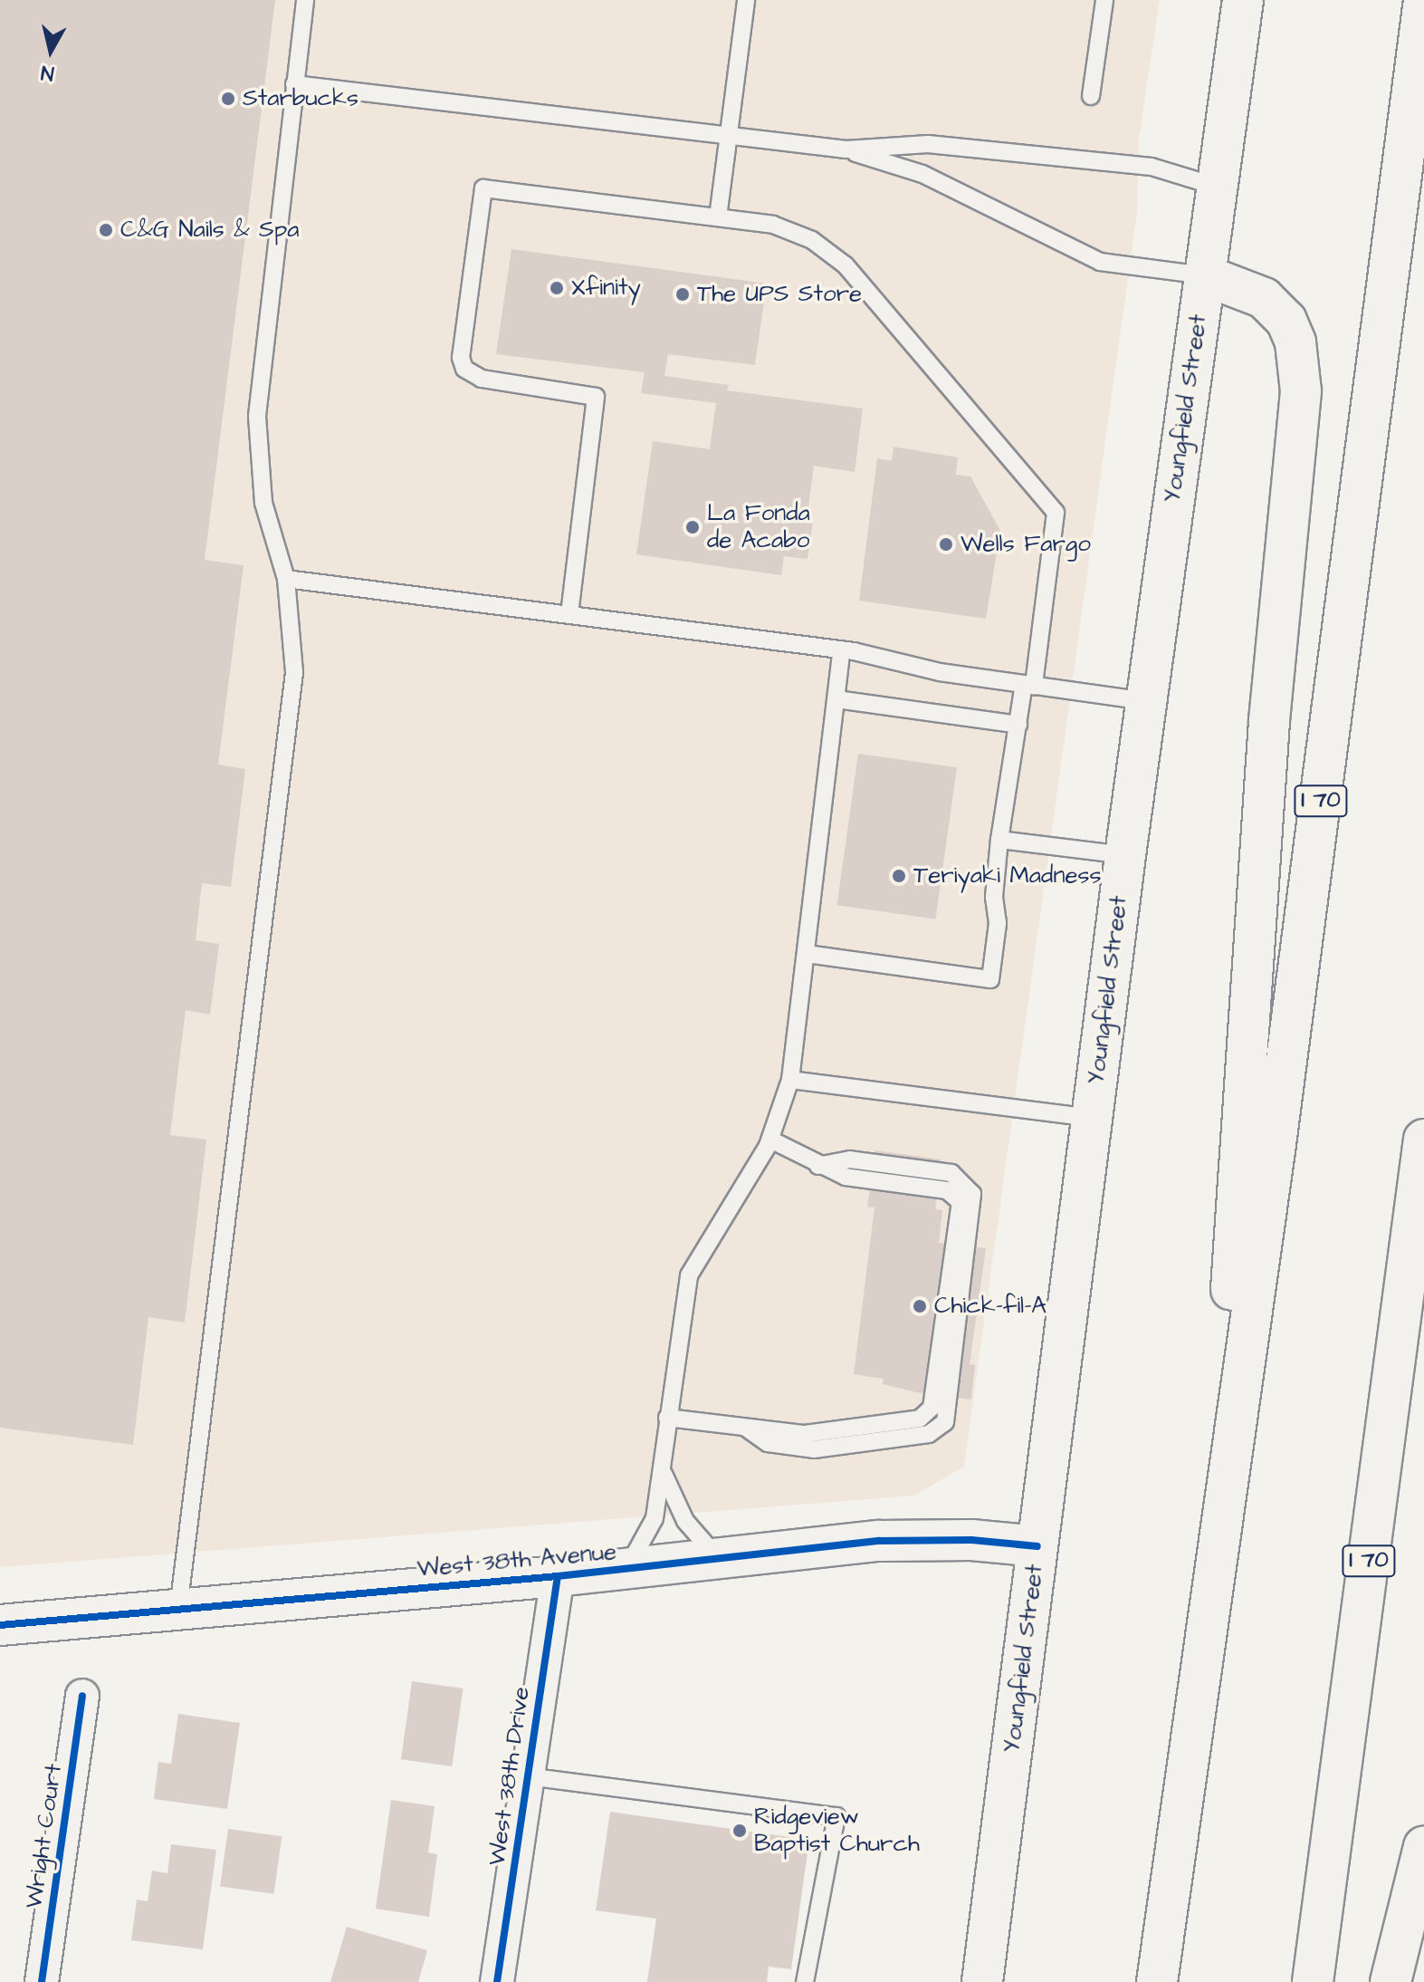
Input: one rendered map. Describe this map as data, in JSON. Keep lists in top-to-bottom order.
{
  "streets": {
    "main road": ["Youngfield Street", "I 70", "West 38th Avenue"],
    "street": ["West 38th Drive", "Wright Court"]
  },
  "crossings": [
    ["Youngfield Street", "West 38th Avenue"],
    ["West 38th Avenue", "West 38th Drive"]
  ],
  "places": [
    "Starbucks",
    "C&G Nails & Spa",
    "Xfinity",
    "The UPS Store",
    "La Fonda de Acabo",
    "Wells Fargo",
    "Teriyaki Madness",
    "Chick-fil-A",
    "Ridgeview Baptist Church"
  ],
  "north": "bottom"
}
